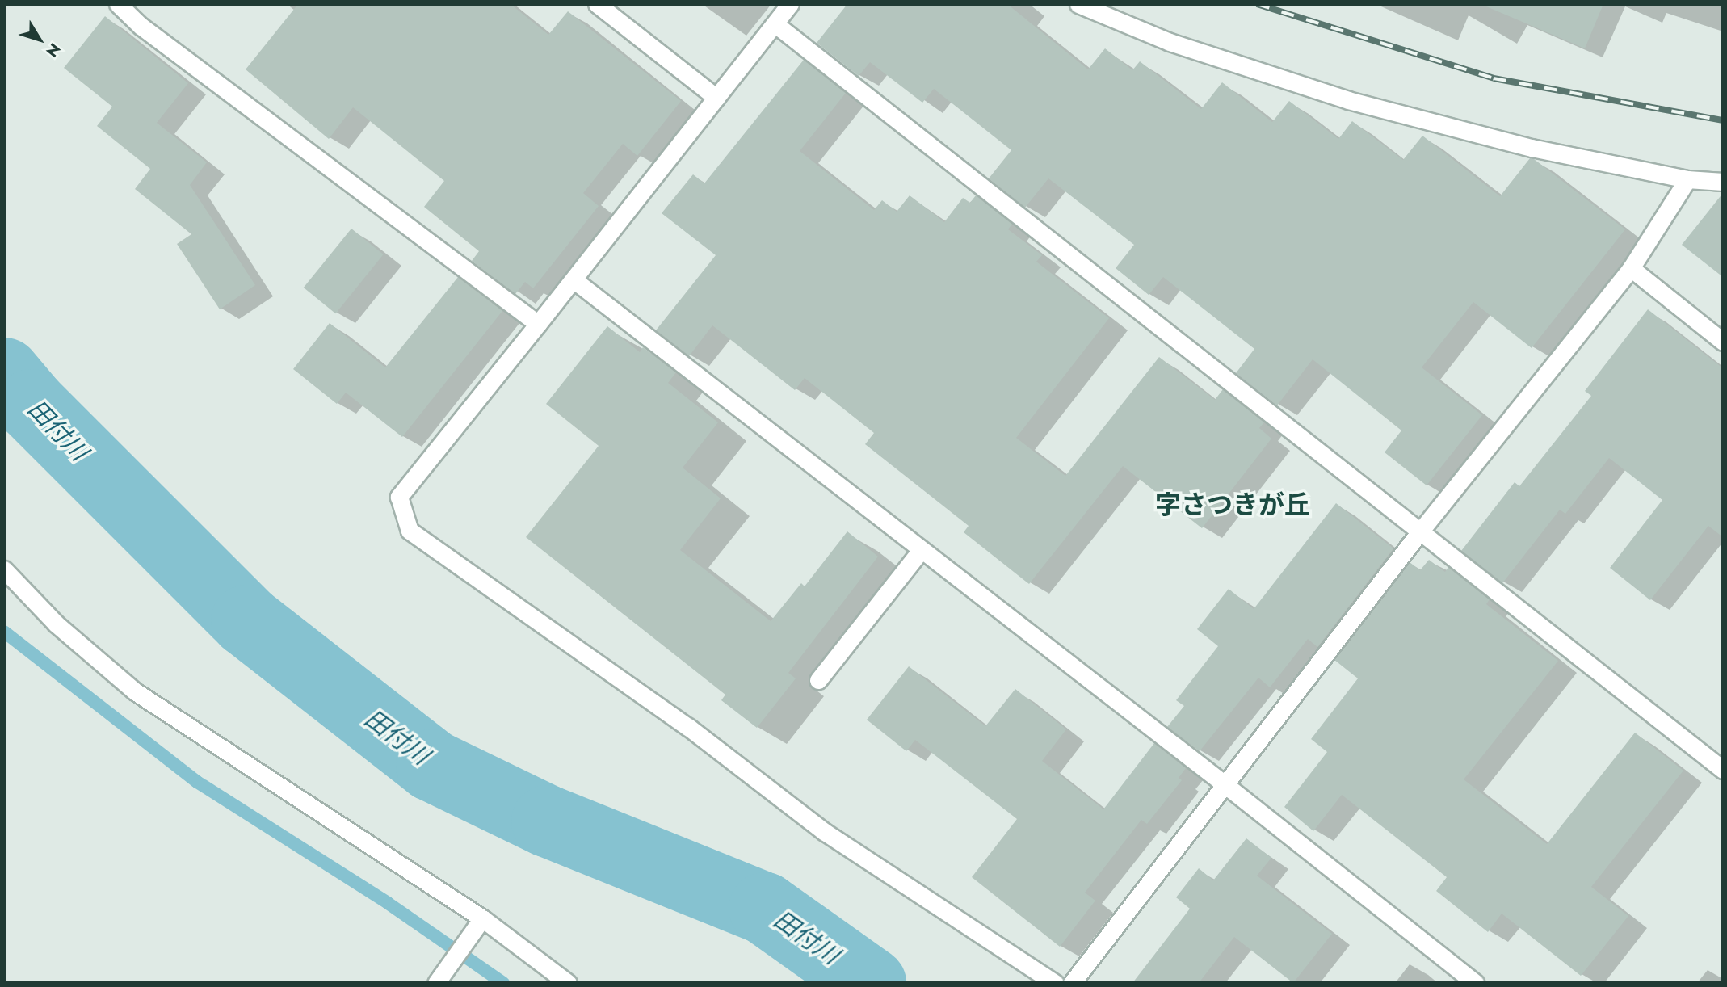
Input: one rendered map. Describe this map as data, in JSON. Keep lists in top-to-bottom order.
{
  "districts": ["字さつきが丘"],
  "water": ["田付川"],
  "north": "bottom right"
}
